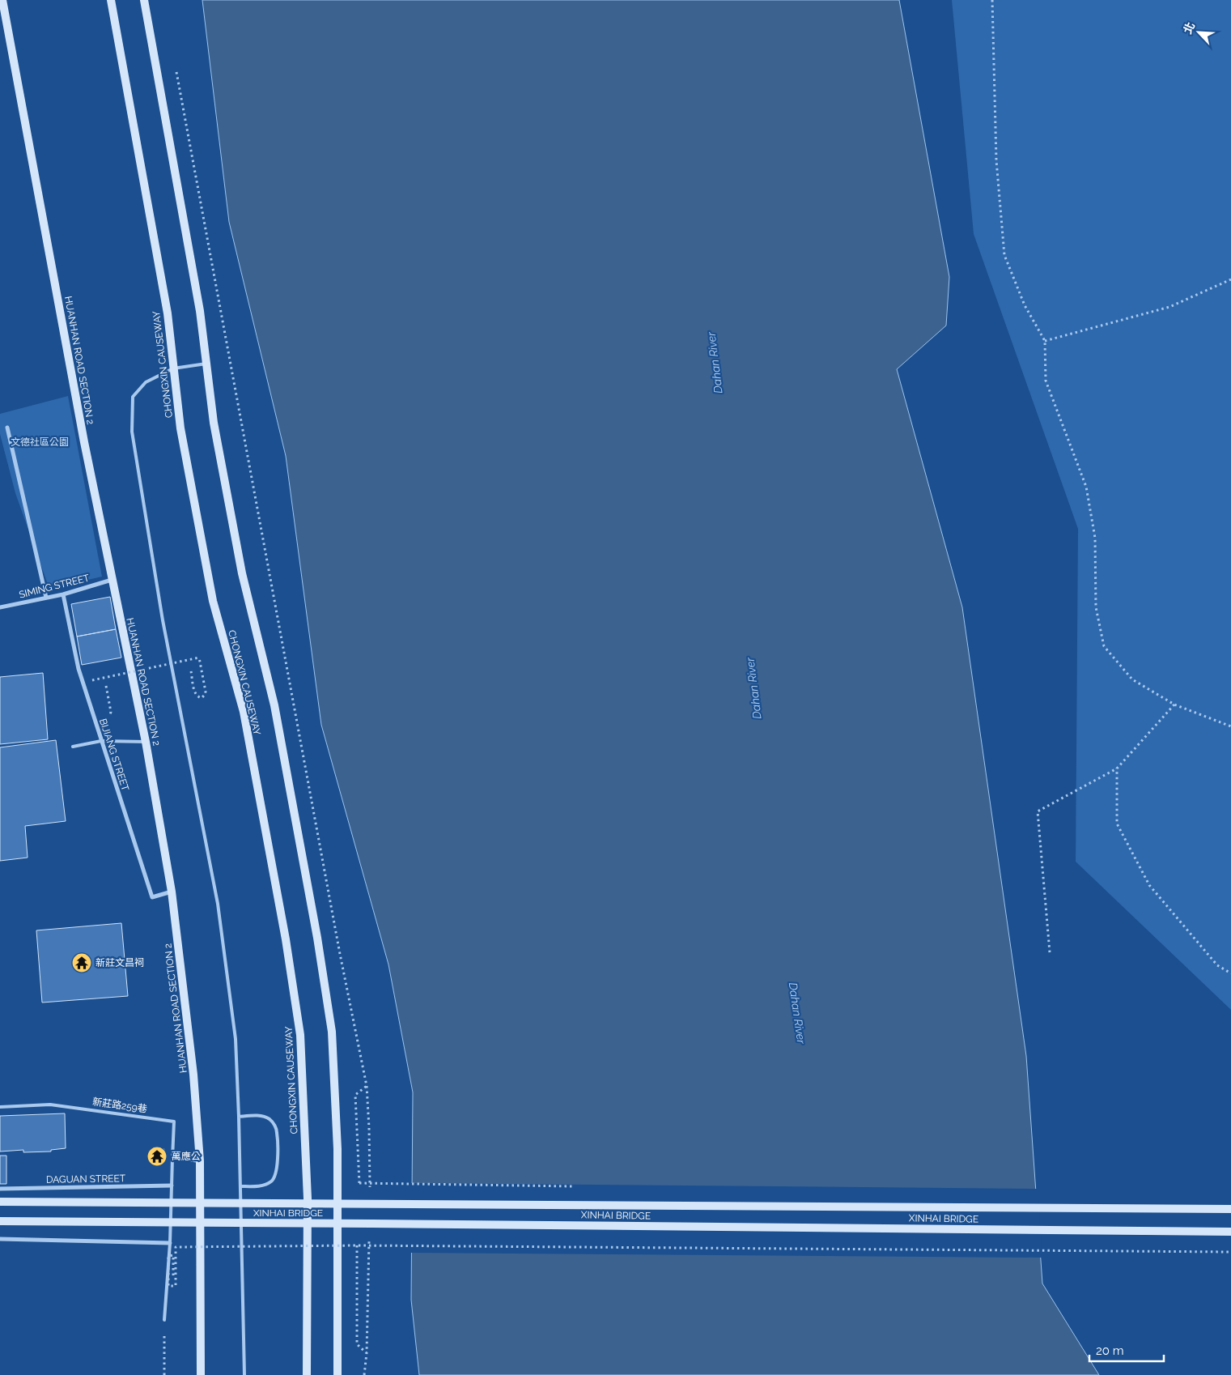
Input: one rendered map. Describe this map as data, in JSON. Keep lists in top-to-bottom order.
{
  "streets": {
    "street": [
      "HUANHAN ROAD SECTION 2",
      "CHONGXIN CAUSEWAY",
      "SIMING STREET",
      "BIJIANG STREET",
      "DAGUAN STREET",
      "XINHAI BRIDGE"
    ],
    "lane": ["新莊路259巷"]
  },
  "crossings": [
    ["HUANHAN ROAD SECTION 2", "SIMING STREET"],
    ["HUANHAN ROAD SECTION 2", "BIJIANG STREET"],
    ["SIMING STREET", "BIJIANG STREET"]
  ],
  "water": ["Dahan River"],
  "parks": ["文德社區公園"],
  "places": {
    "temple": ["新莊文昌祠", "萬應公"]
  },
  "scale_bar": "20 m",
  "north": "top left"
}
